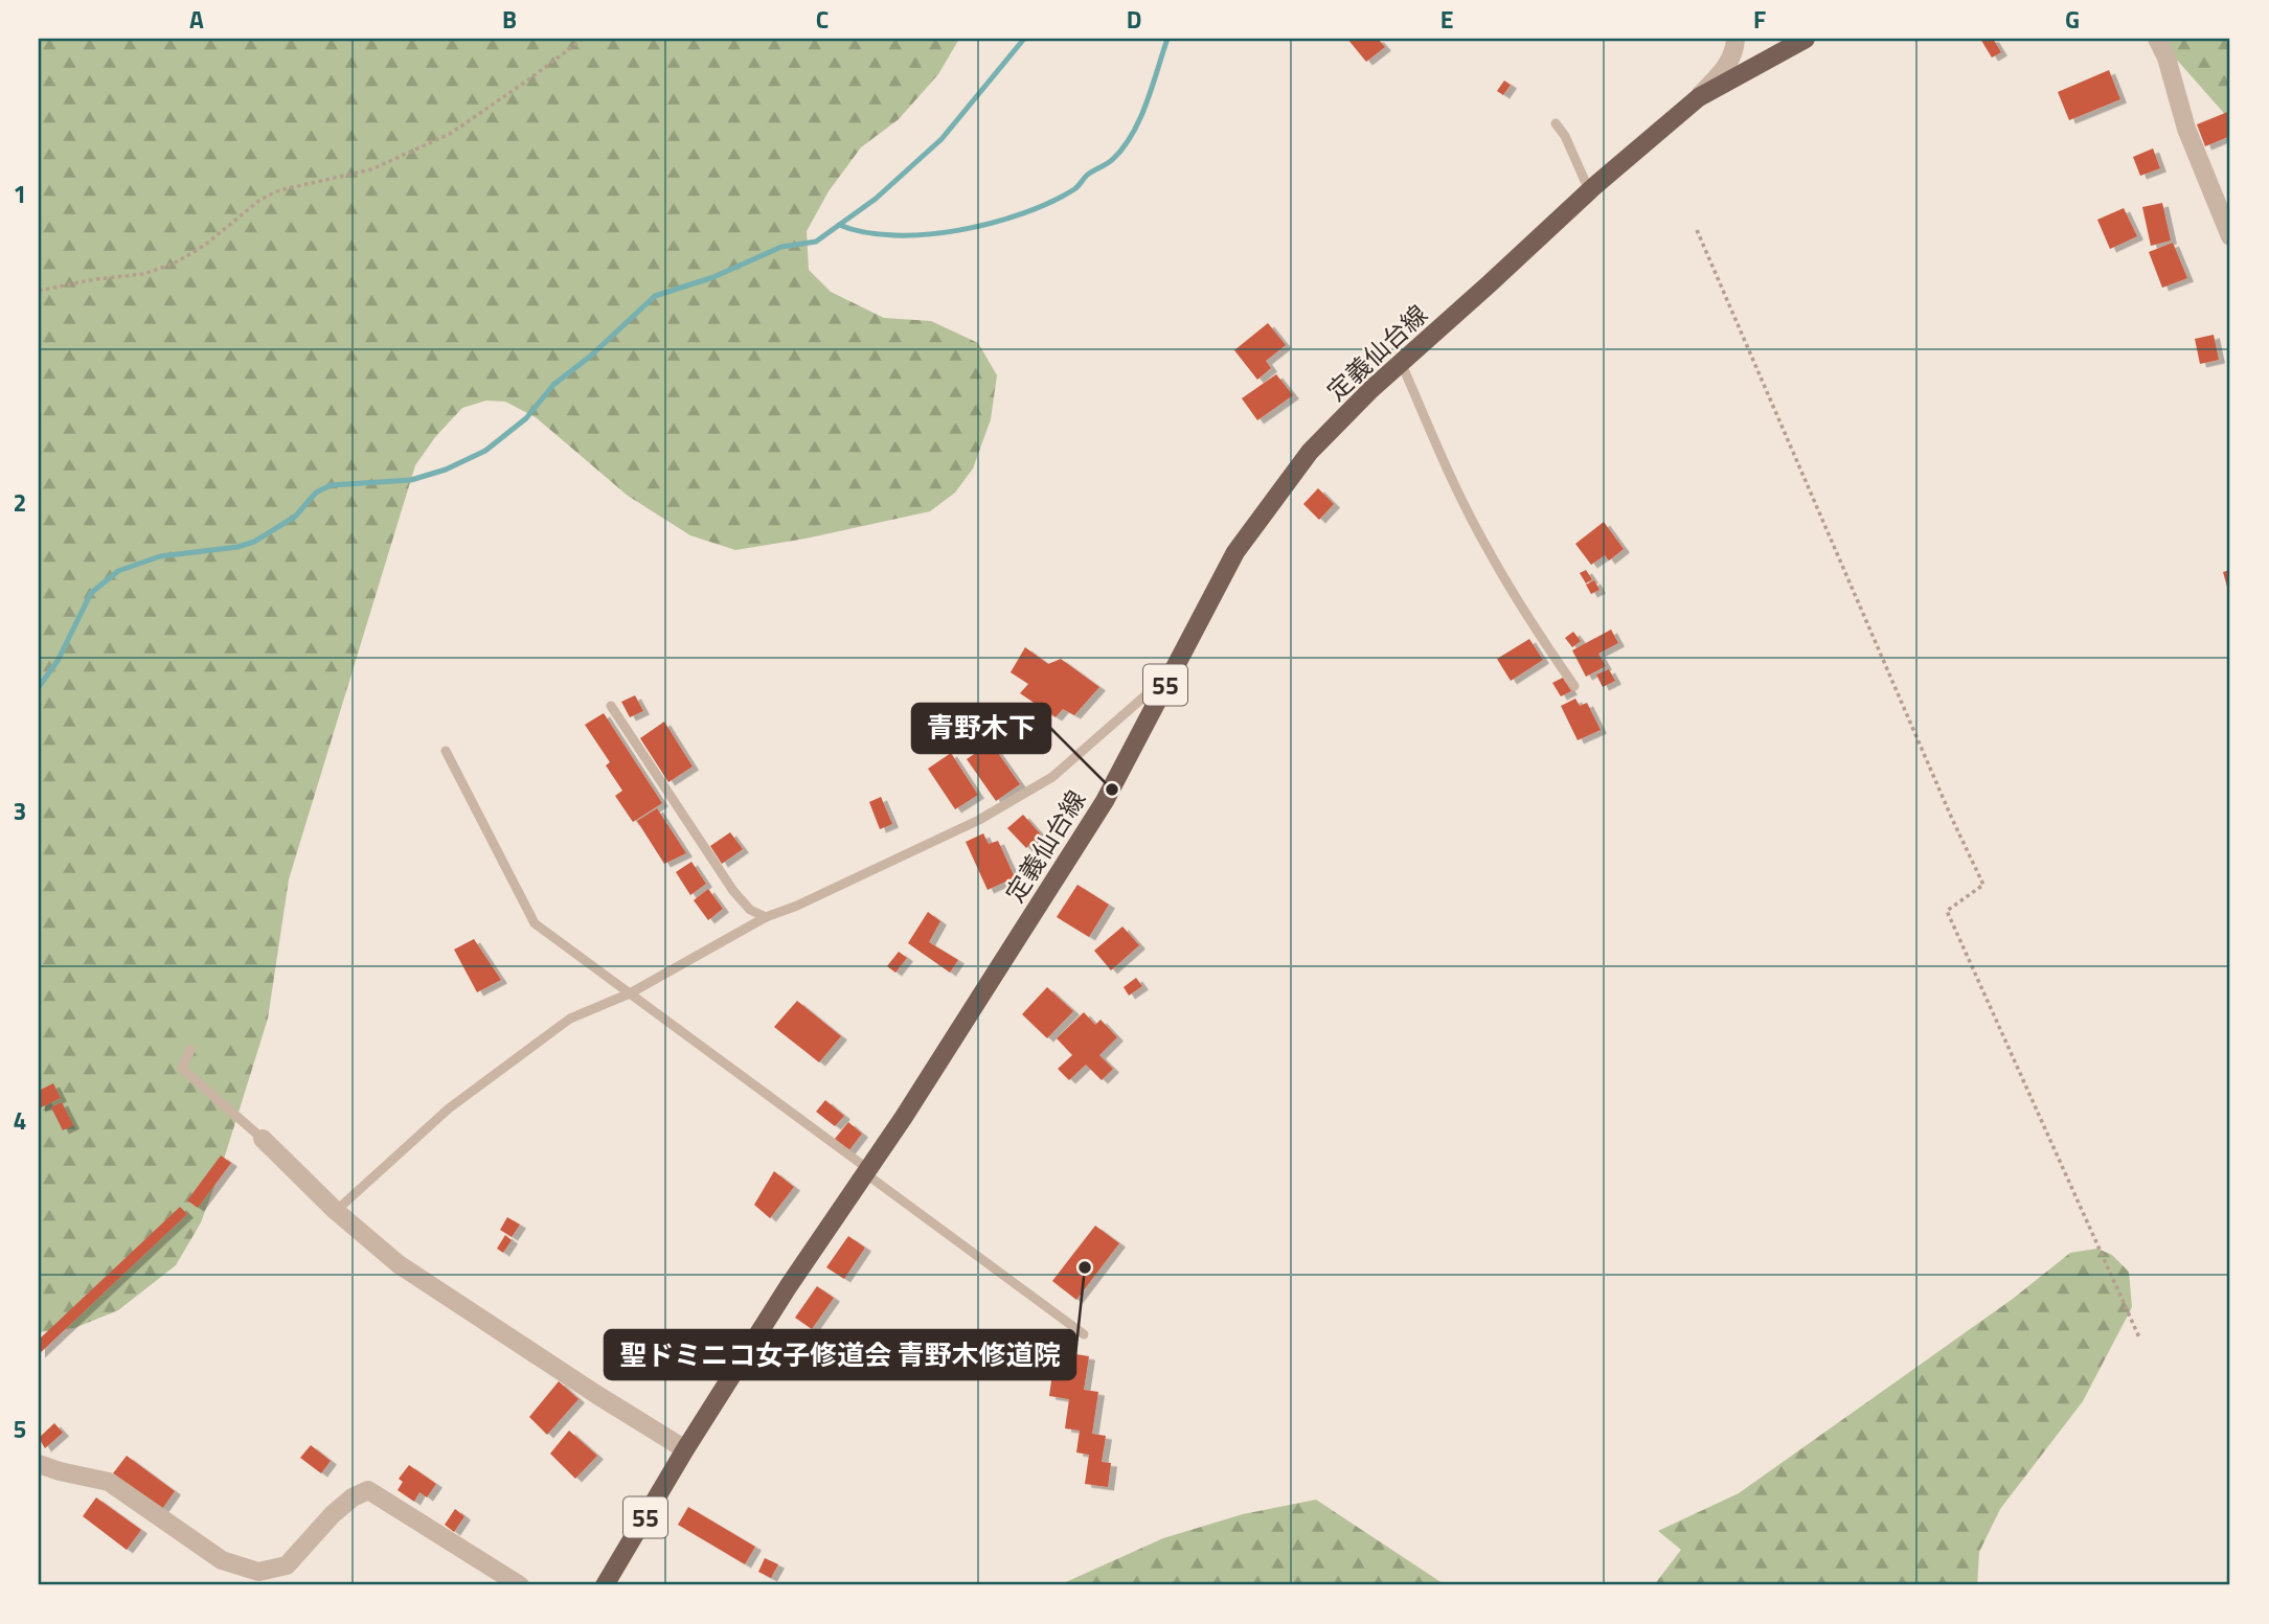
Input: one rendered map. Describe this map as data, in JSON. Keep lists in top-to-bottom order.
{
  "streets": {
    "main road": ["定義仙台線", "55"]
  },
  "places": ["青野木下", "聖ドミニコ女子修道会 青野木修道院"],
  "grid": {
    "columns": [
      "A",
      "B",
      "C",
      "D",
      "E",
      "F",
      "G"
    ],
    "rows": [
      "1",
      "2",
      "3",
      "4",
      "5"
    ]
  }
}
